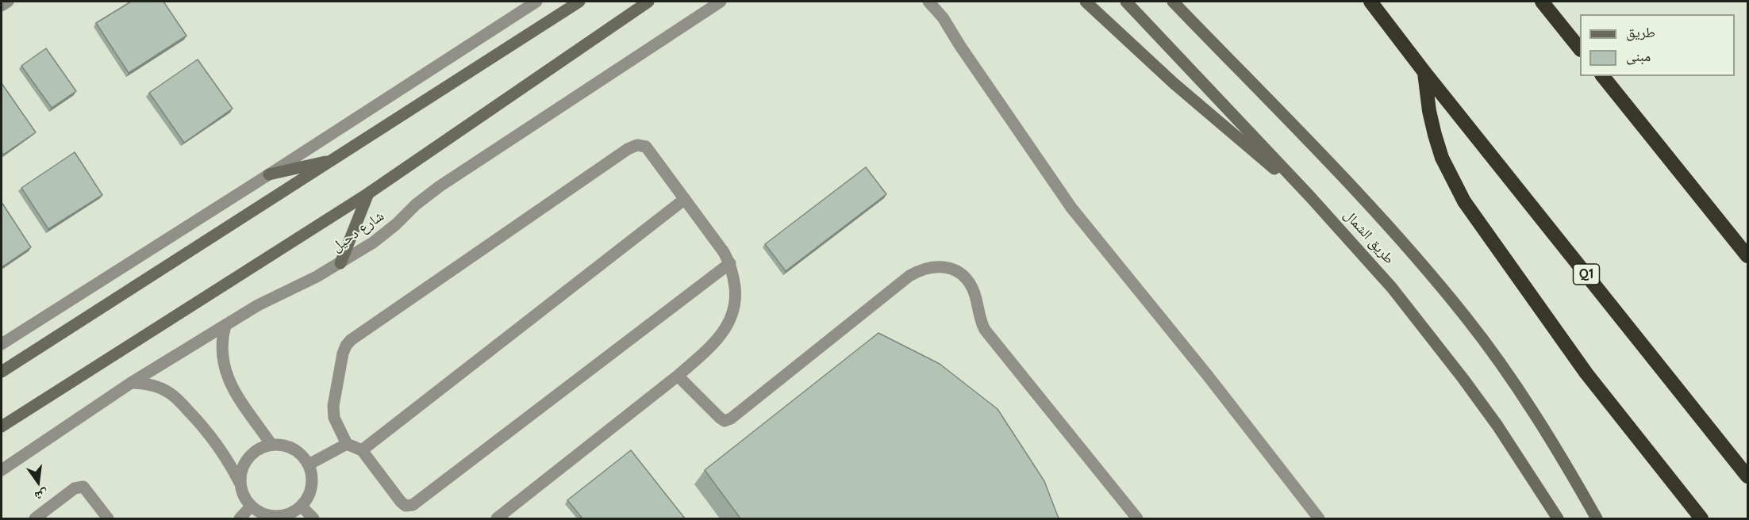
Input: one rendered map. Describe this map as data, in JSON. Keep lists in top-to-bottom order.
{
  "streets": {
    "highway": ["Q1"],
    "main road": ["شارع دحيل", "طريق الشمال"]
  },
  "legend": ["طريق", "مبنى"],
  "north": "bottom"
}
